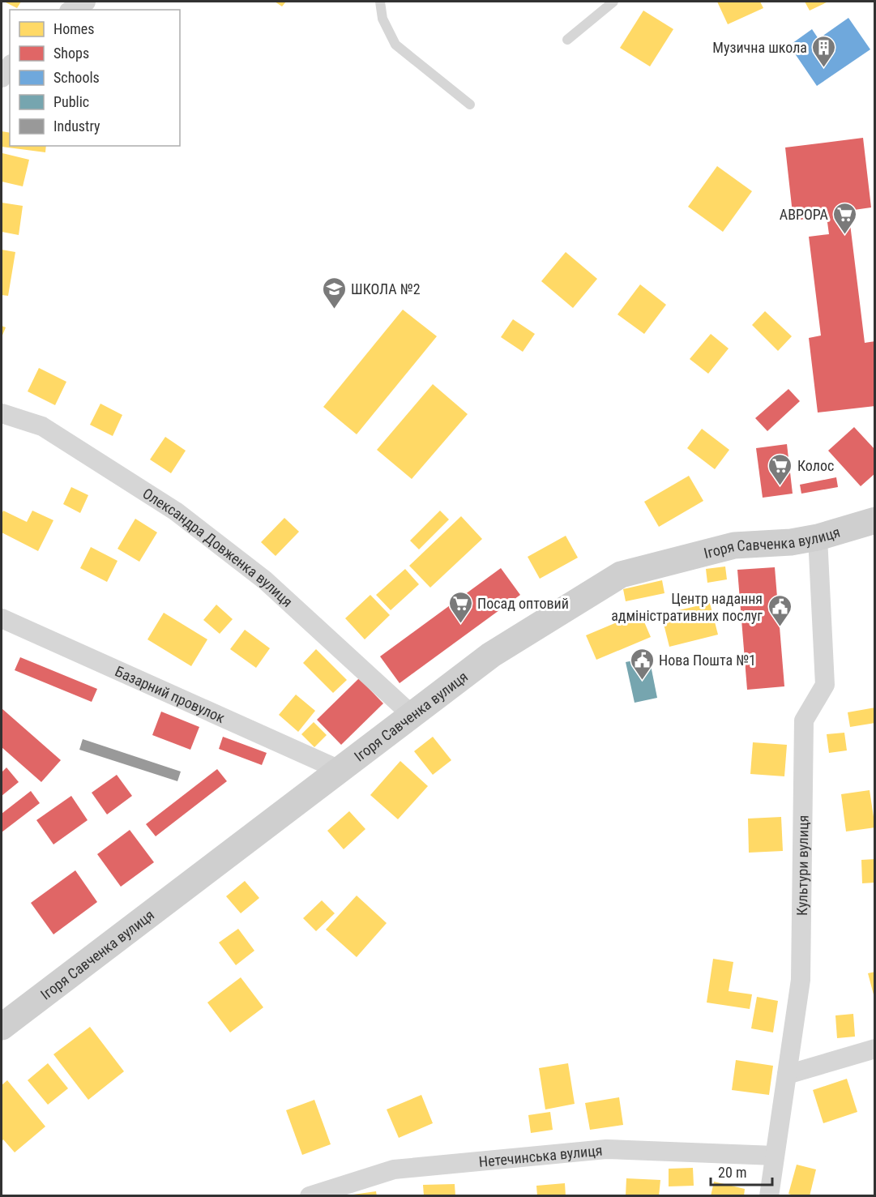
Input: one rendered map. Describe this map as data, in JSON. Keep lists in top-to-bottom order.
{
  "streets": {
    "street": [
      "Ігоря Савченка вулиця",
      "Олександра Довженка вулиця",
      "Базарний провулок",
      "Культури вулиця",
      "Нетечинська вулиця"
    ]
  },
  "crossings": [
    ["Ігоря Савченка вулиця", "Олександра Довженка вулиця"],
    ["Ігоря Савченка вулиця", "Базарний провулок"],
    ["Ігоря Савченка вулиця", "Культури вулиця"],
    ["Культури вулиця", "Нетечинська вулиця"]
  ],
  "places": {
    "building": ["Музична школа"],
    "supermarket": ["АВРОРА", "Колос", "Посад оптовий"],
    "school or university": ["ШКОЛА №2"],
    "public building": ["Центр надання адміністративних послуг", "Нова Пошта №1"]
  },
  "legend": [
    "Homes",
    "Shops",
    "Schools",
    "Public",
    "Industry"
  ],
  "scale_bar": "20 m"
}
